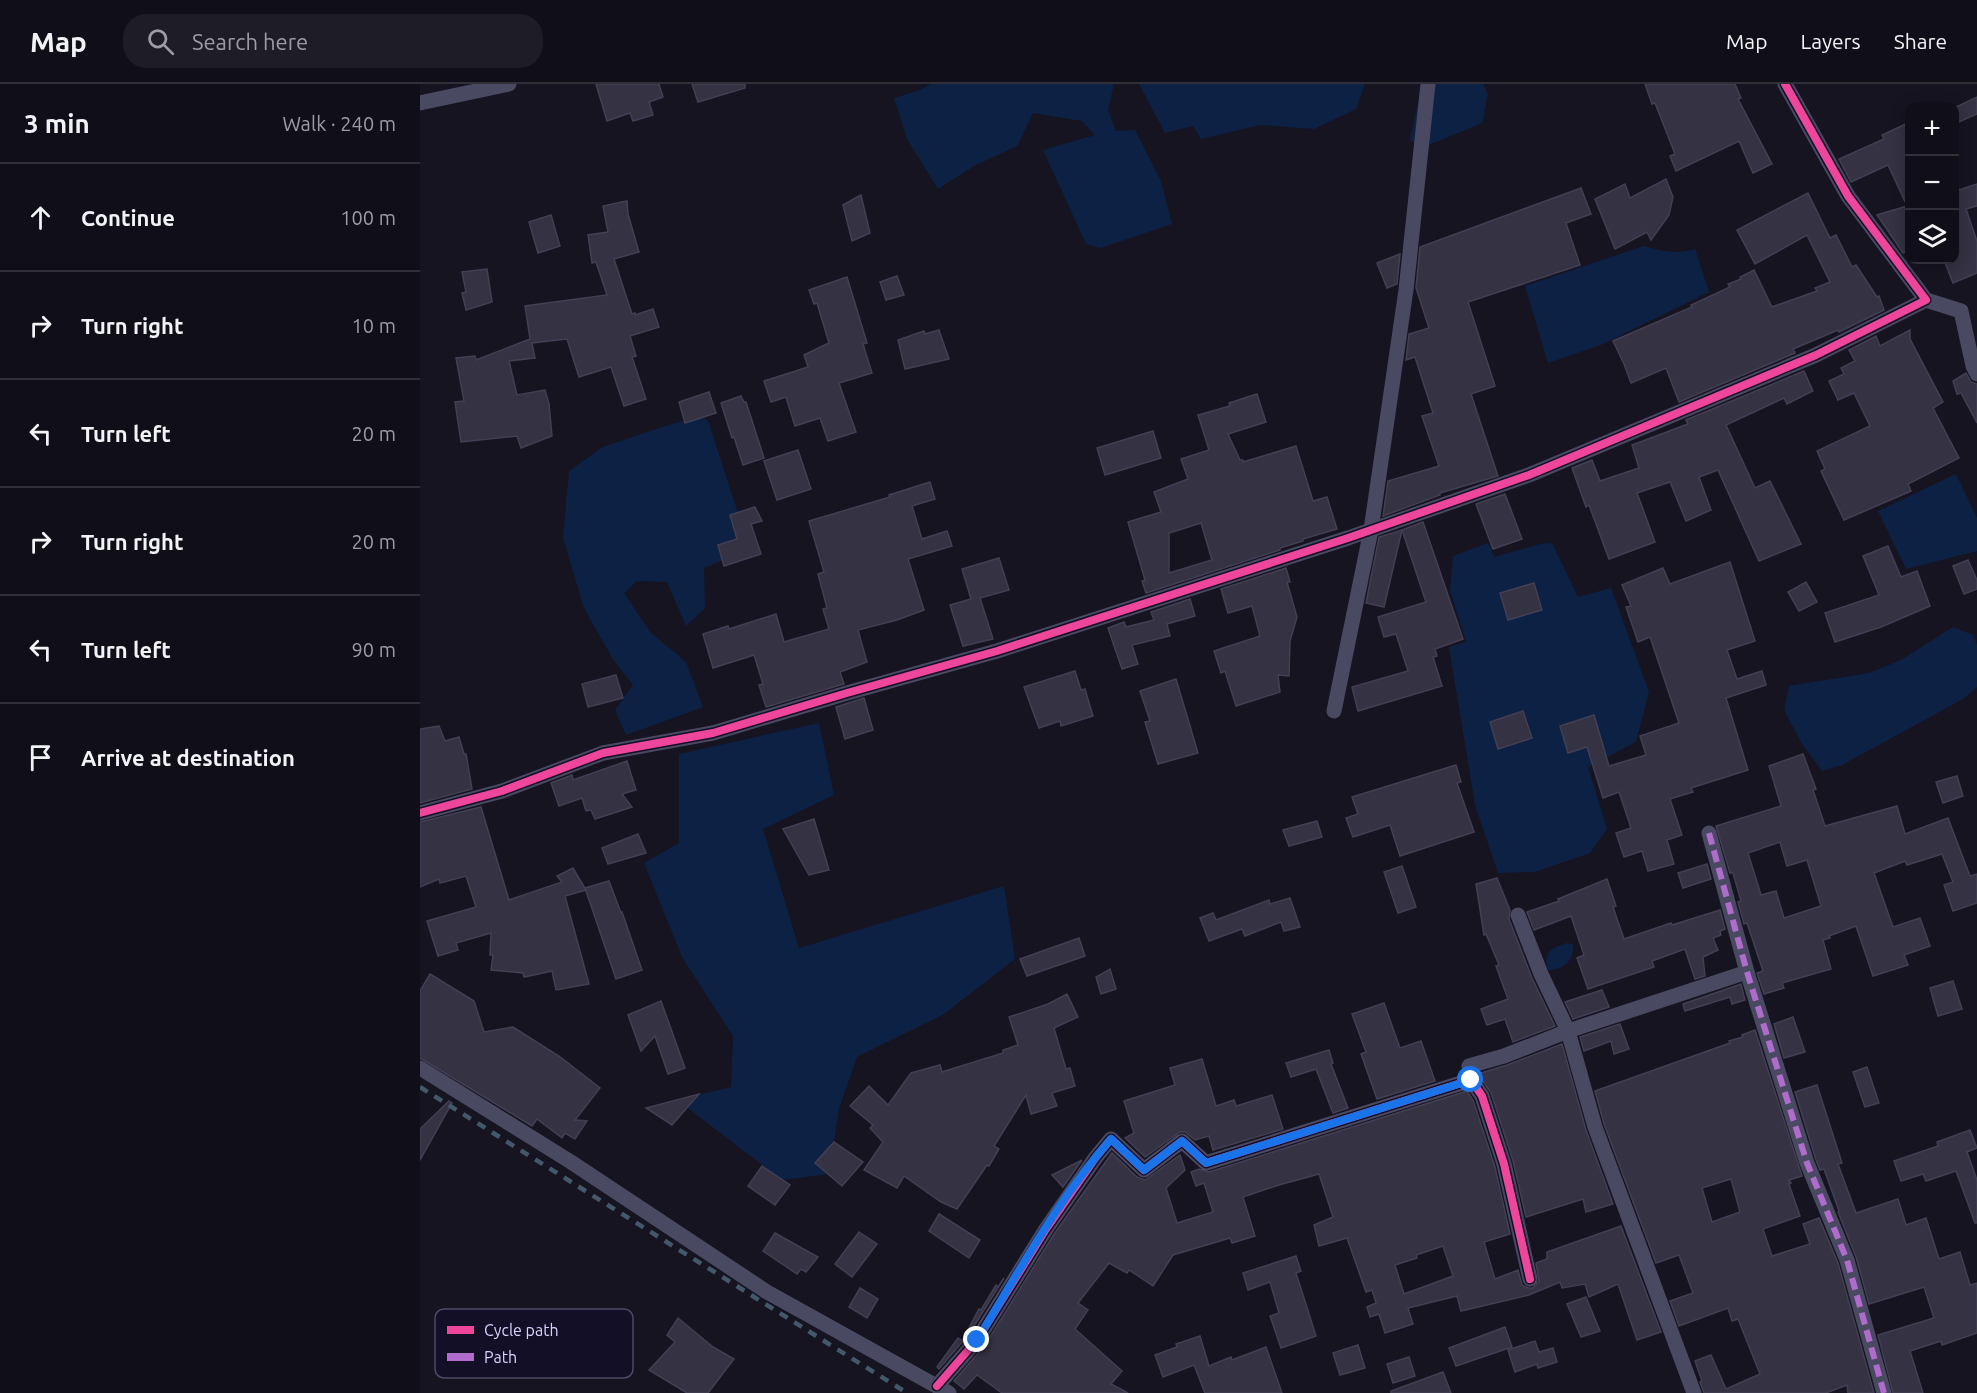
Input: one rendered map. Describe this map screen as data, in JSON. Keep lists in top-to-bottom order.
{
  "legend": ["Cycle path", "Path"],
  "page": {
    "header": "Map",
    "search": "Search here",
    "nav": ["Map", "Layers", "Share"],
    "heading": ["3 min", "Walk · 240 m"],
    "map_buttons": ["+", "−"],
    "list": [
      ["Continue", "100 m"],
      ["Turn right", "10 m"],
      ["Turn left", "20 m"],
      ["Turn right", "20 m"],
      ["Turn left", "90 m"],
      "Arrive at destination"
    ]
  }
}
